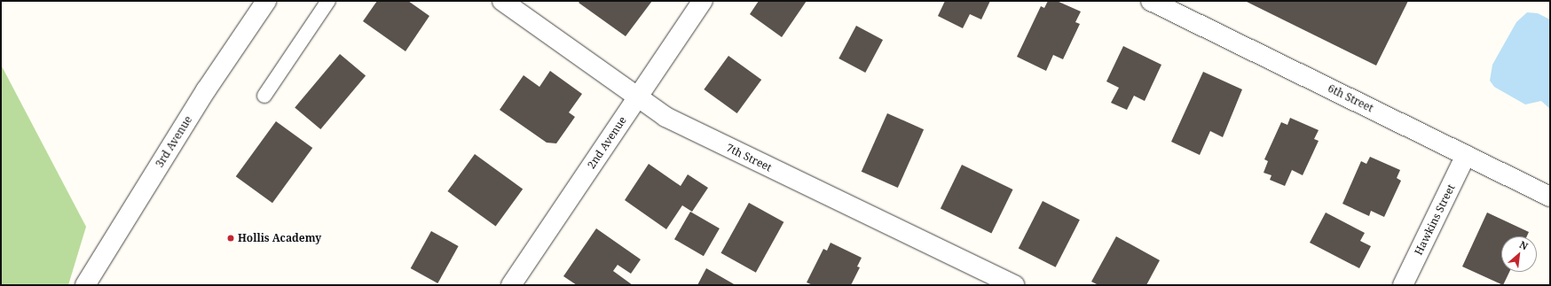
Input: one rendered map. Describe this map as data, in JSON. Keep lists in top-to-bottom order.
{
  "streets": {
    "street": [
      "6th Street",
      "3rd Avenue",
      "2nd Avenue",
      "7th Street",
      "Hawkins Street"
    ]
  },
  "crossings": [
    ["6th Street", "Hawkins Street"],
    ["2nd Avenue", "7th Street"]
  ],
  "places": ["Hollis Academy"],
  "north": "top right"
}
